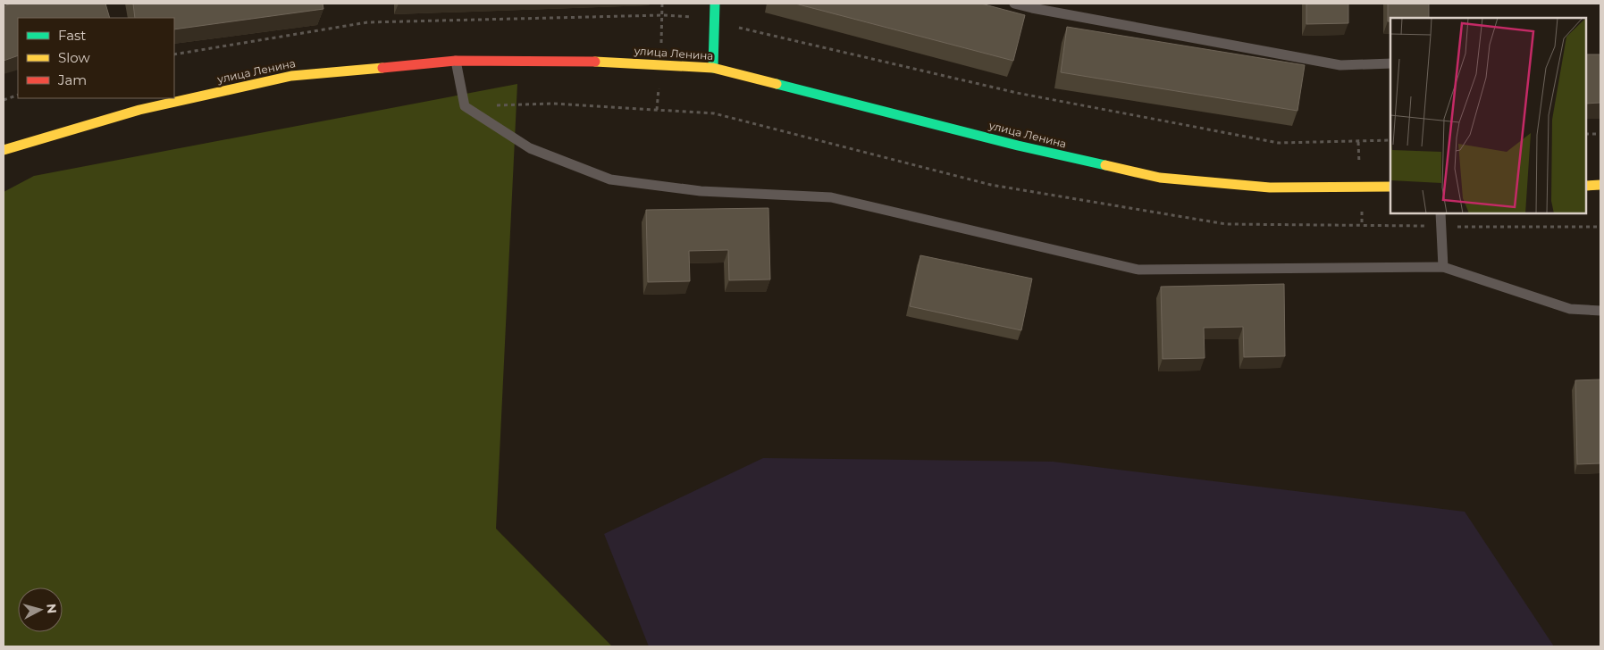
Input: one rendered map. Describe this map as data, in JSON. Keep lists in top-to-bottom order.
{
  "streets": {
    "main road": ["улица Ленина"]
  },
  "legend": ["Fast", "Slow", "Jam"],
  "north": "right"
}
